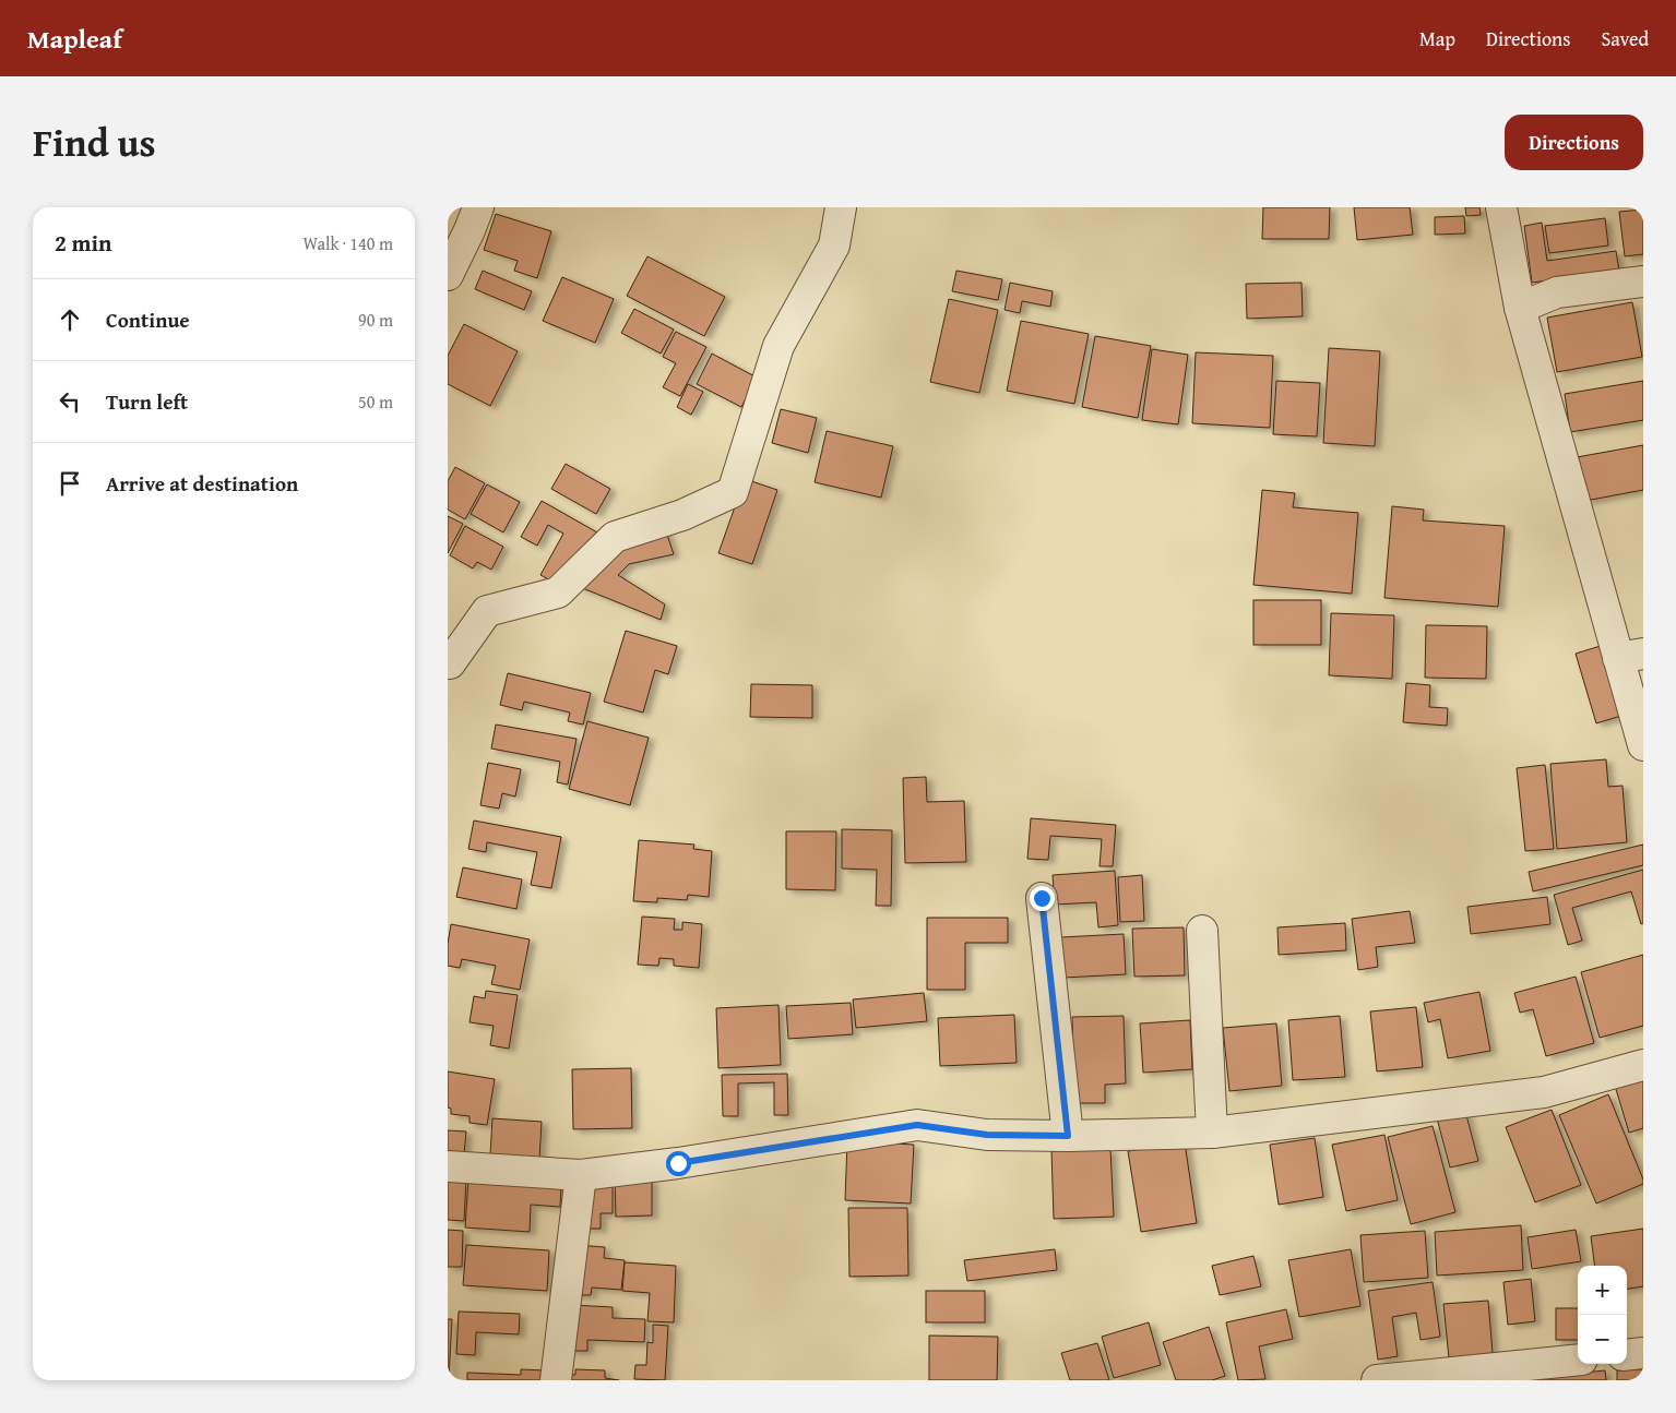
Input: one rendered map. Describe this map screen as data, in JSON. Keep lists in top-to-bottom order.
{
  "page": {
    "header": "Mapleaf",
    "nav": ["Map", "Directions", "Saved"],
    "title": "Find us",
    "buttons": "Directions",
    "heading": ["2 min", "Walk · 140 m"],
    "list": [
      ["Continue", "90 m"],
      ["Turn left", "50 m"],
      "Arrive at destination"
    ],
    "map_buttons": ["+", "−"]
  }
}
